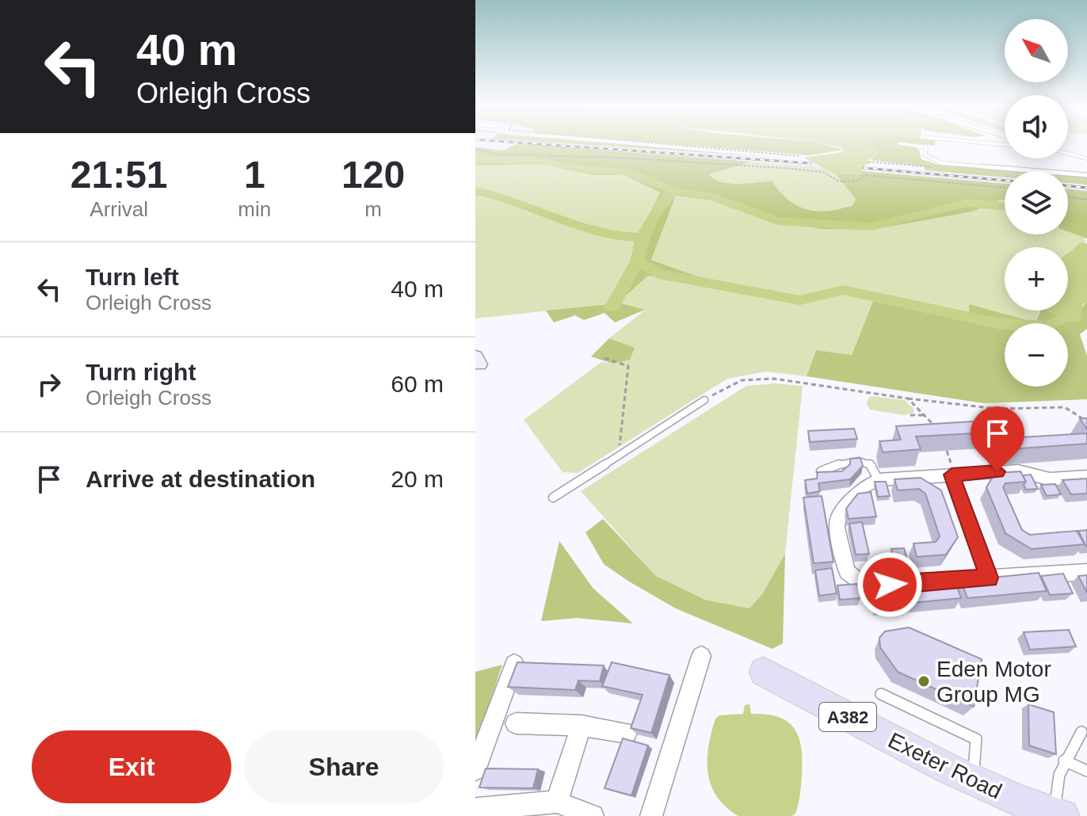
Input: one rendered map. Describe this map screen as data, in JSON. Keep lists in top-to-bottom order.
{
  "streets": {
    "main road": ["A382", "Exeter Road"]
  },
  "places": ["Eden Motor Group MG"],
  "north": "top left",
  "page": {
    "turn": ["40 m", "Orleigh Cross"],
    "map_buttons": ["+", "−"],
    "eta": [
      "21:51",
      "Arrival",
      "1",
      "min",
      "120",
      "m"
    ],
    "list": [
      {
        "name": "Turn left",
        "note": "Orleigh Cross",
        "value": "40 m"
      },
      {
        "name": "Turn right",
        "note": "Orleigh Cross",
        "value": "60 m"
      },
      {
        "name": "Arrive at destination",
        "value": "20 m"
      }
    ],
    "buttons": ["Exit", "Share"]
  }
}
